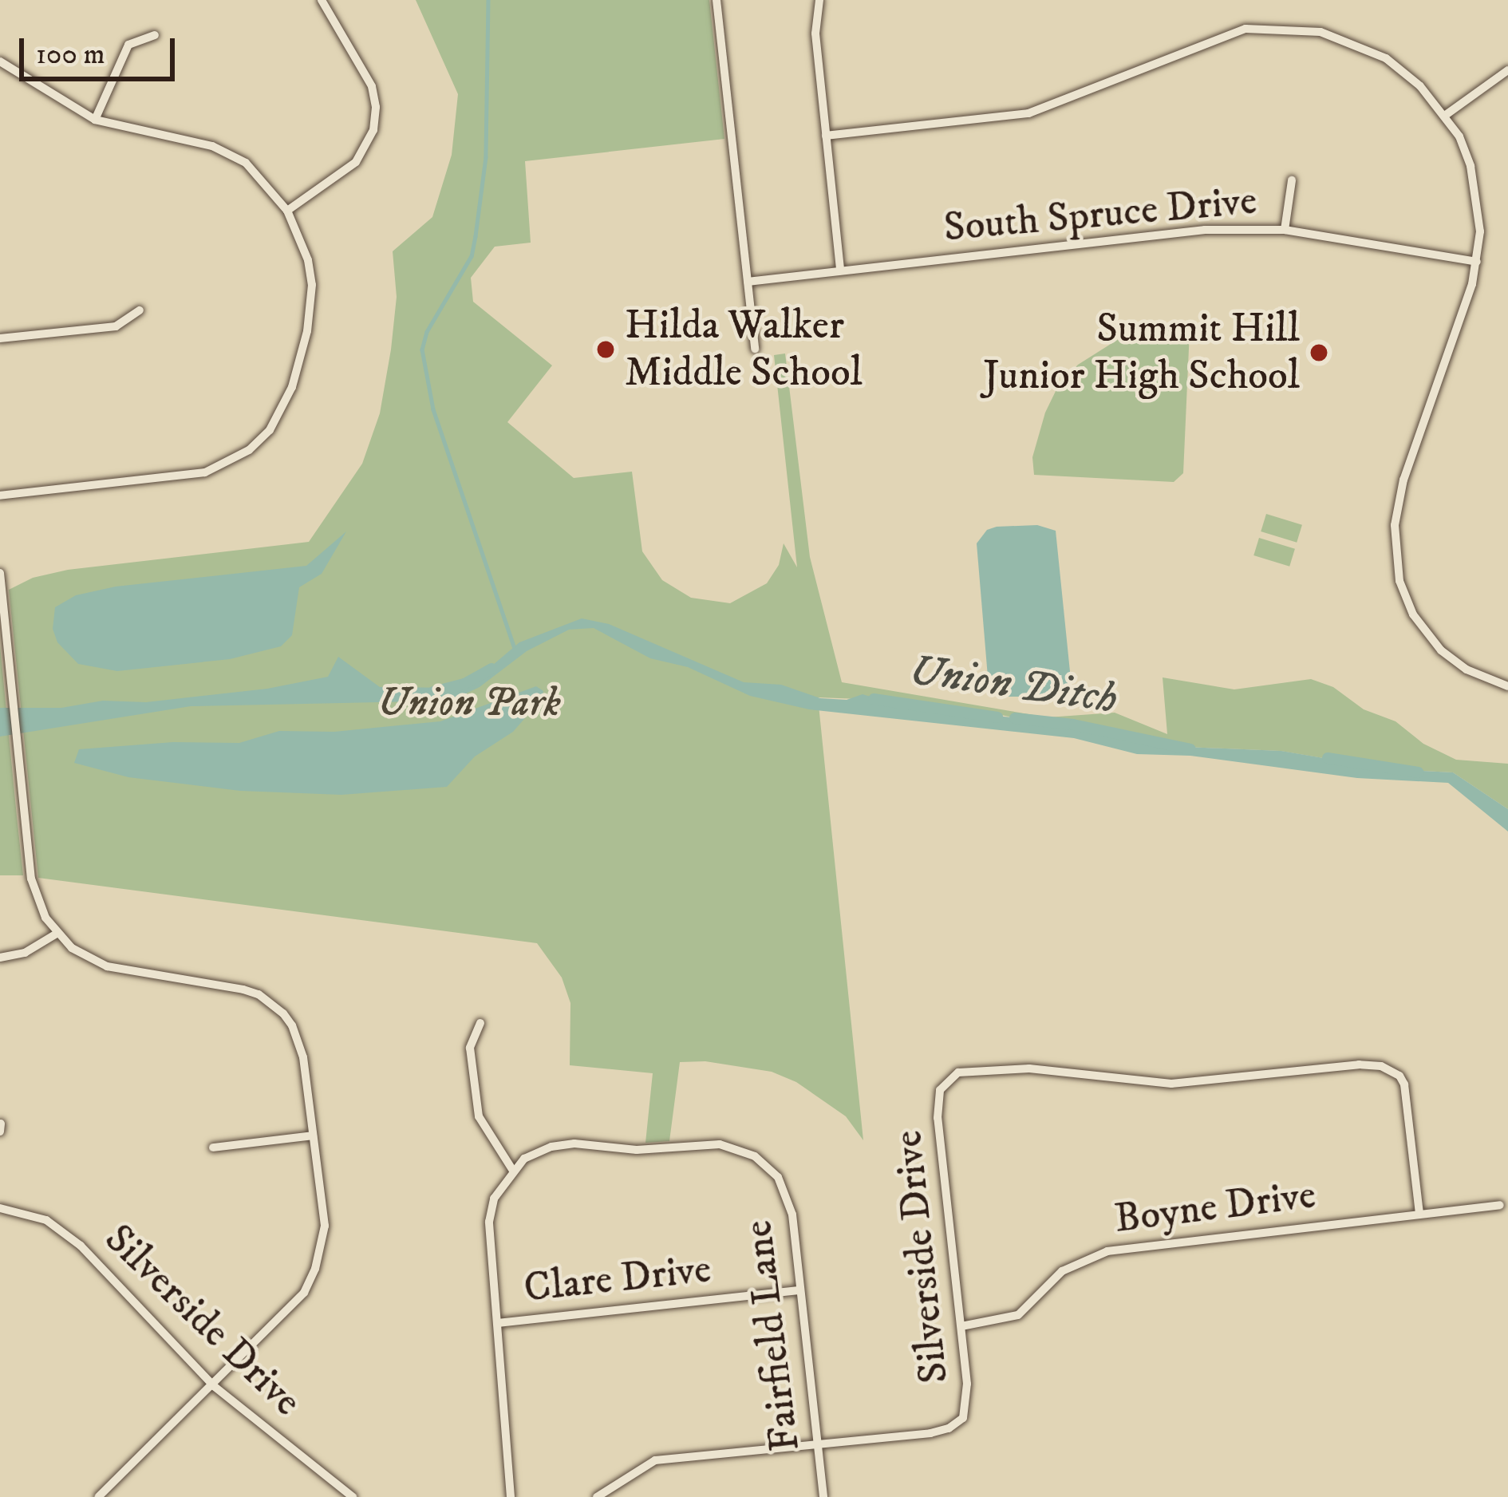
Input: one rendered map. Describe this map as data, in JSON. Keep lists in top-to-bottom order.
{
  "streets": {
    "street": [
      "South Spruce Drive",
      "Boyne Drive",
      "Silverside Drive",
      "Clare Drive",
      "Fairfield Lane"
    ]
  },
  "crossings": [
    ["Boyne Drive", "Silverside Drive"],
    ["Silverside Drive", "Fairfield Lane"],
    ["Clare Drive", "Fairfield Lane"]
  ],
  "water": ["Union Ditch"],
  "parks": ["Union Park"],
  "places": ["Hilda Walker Middle School", "Summit Hill Junior High School"],
  "scale_bar": "100 m"
}
